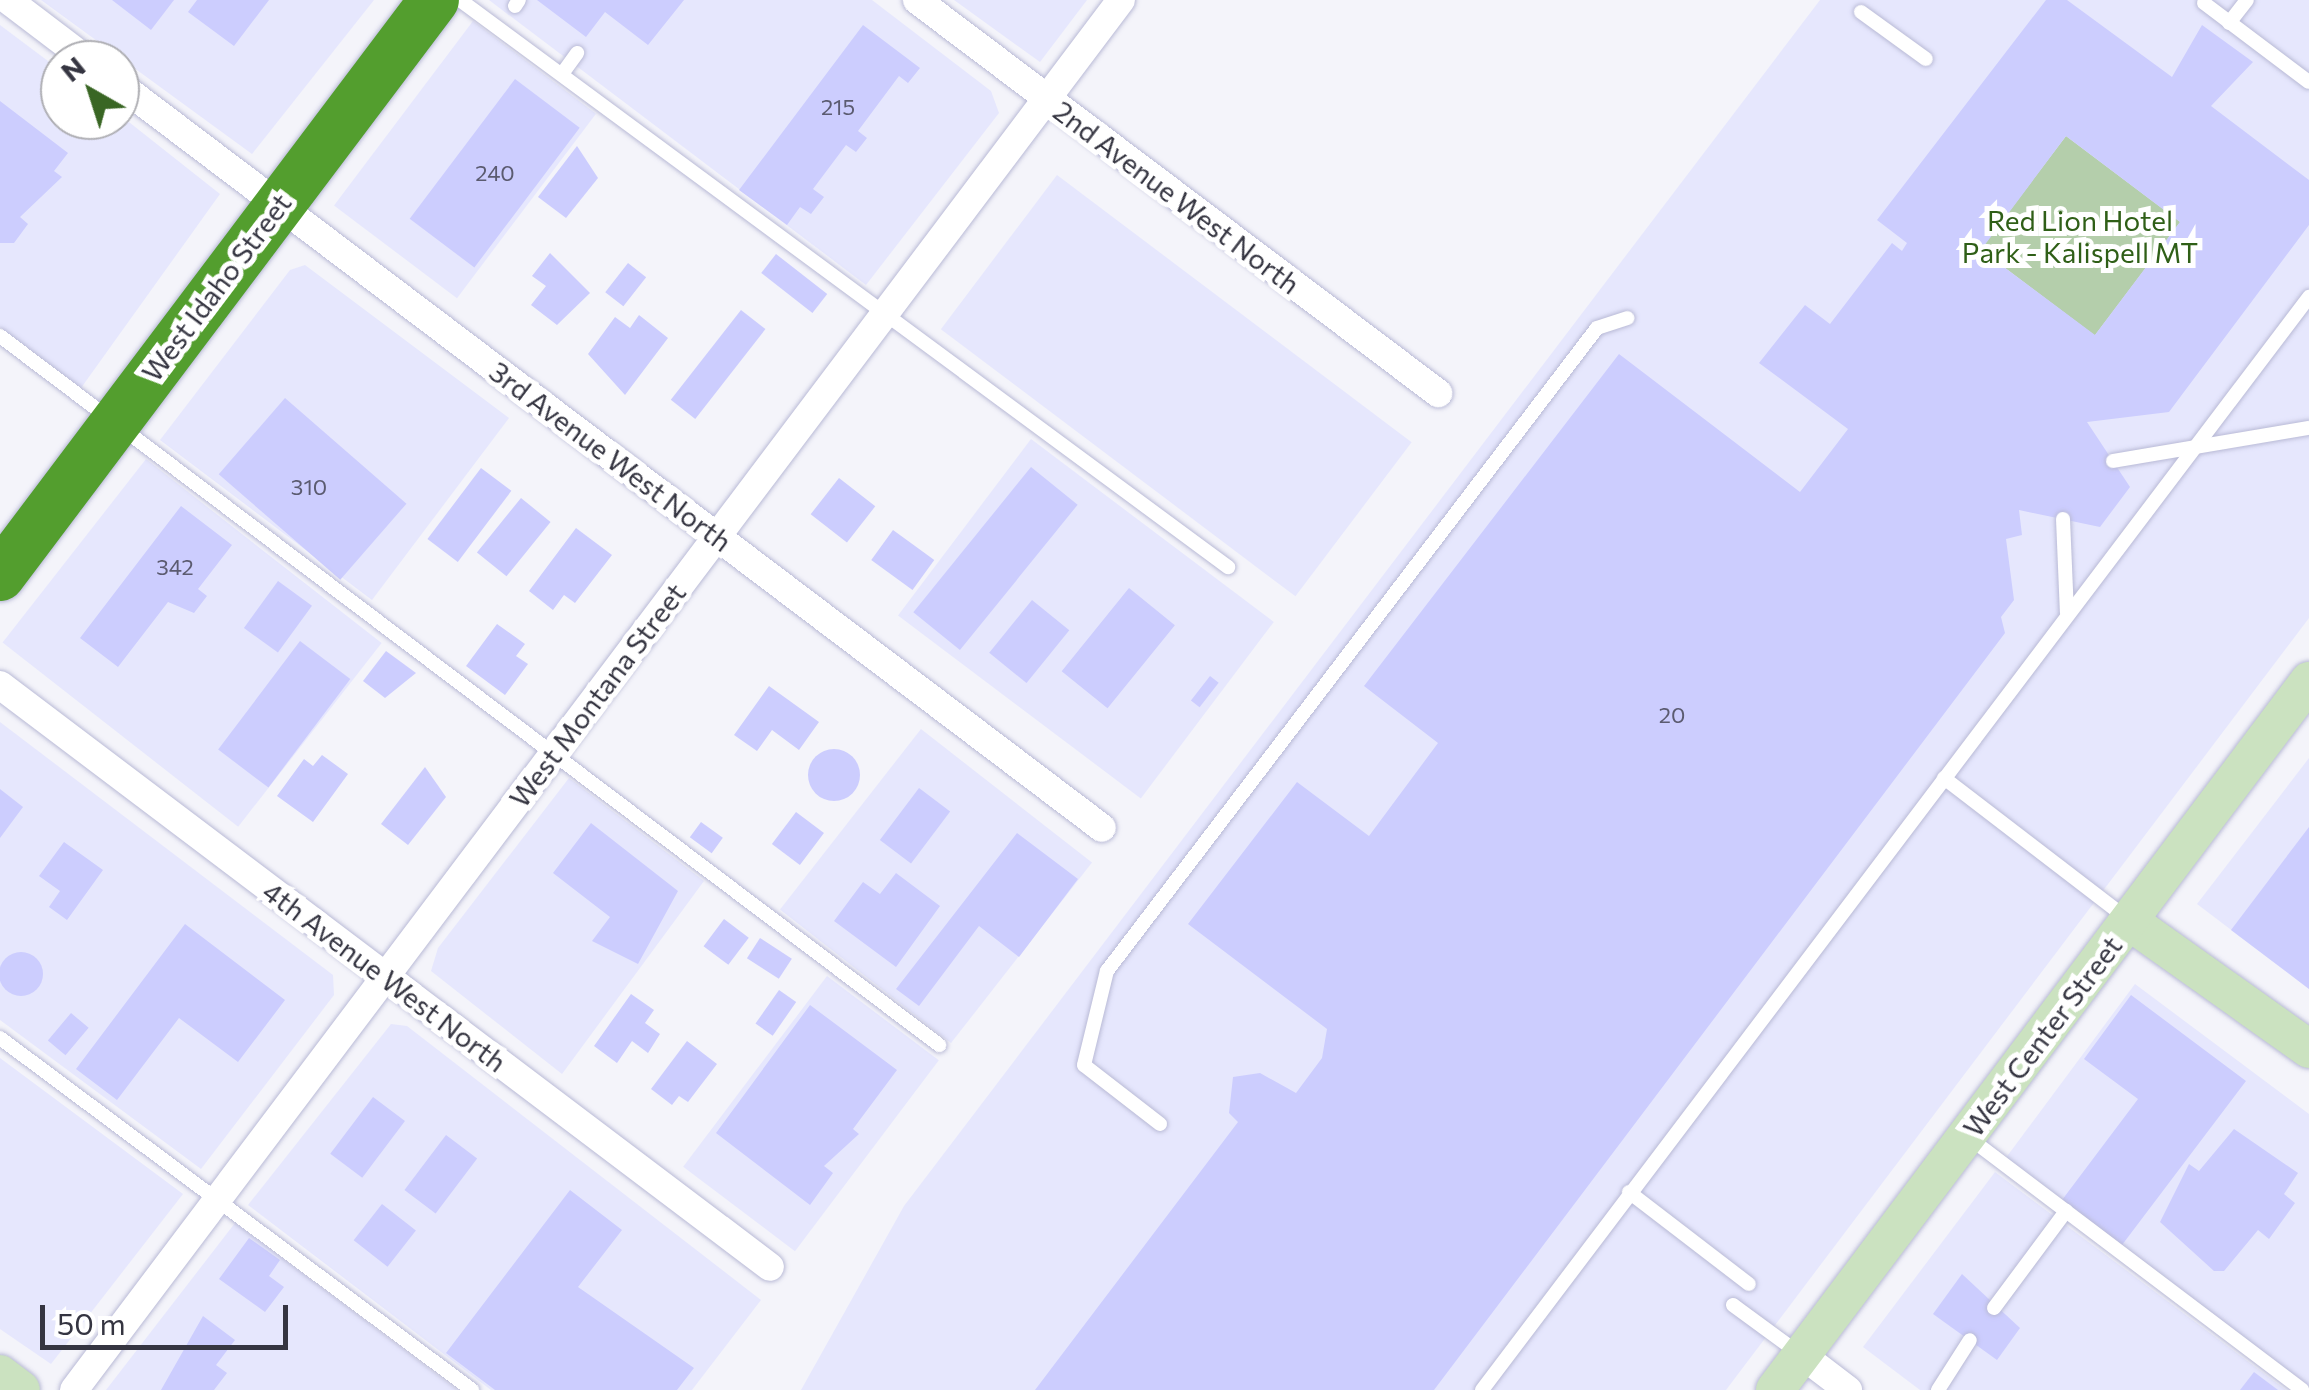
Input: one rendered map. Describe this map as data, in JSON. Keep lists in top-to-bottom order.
{
  "streets": {
    "highway": ["West Idaho Street"],
    "street": [
      "2nd Avenue West North",
      "3rd Avenue West North",
      "West Montana Street",
      "4th Avenue West North",
      "West Center Street"
    ]
  },
  "crossings": [
    ["2nd Avenue West North", "West Montana Street"],
    ["West Idaho Street", "3rd Avenue West North"],
    ["3rd Avenue West North", "West Montana Street"],
    ["West Montana Street", "4th Avenue West North"]
  ],
  "parks": ["Red Lion Hotel Park - Kalispell MT"],
  "house_numbers": [
    "215",
    "240",
    "310",
    "342",
    "20"
  ],
  "scale_bar": "50 m",
  "north": "top left"
}
